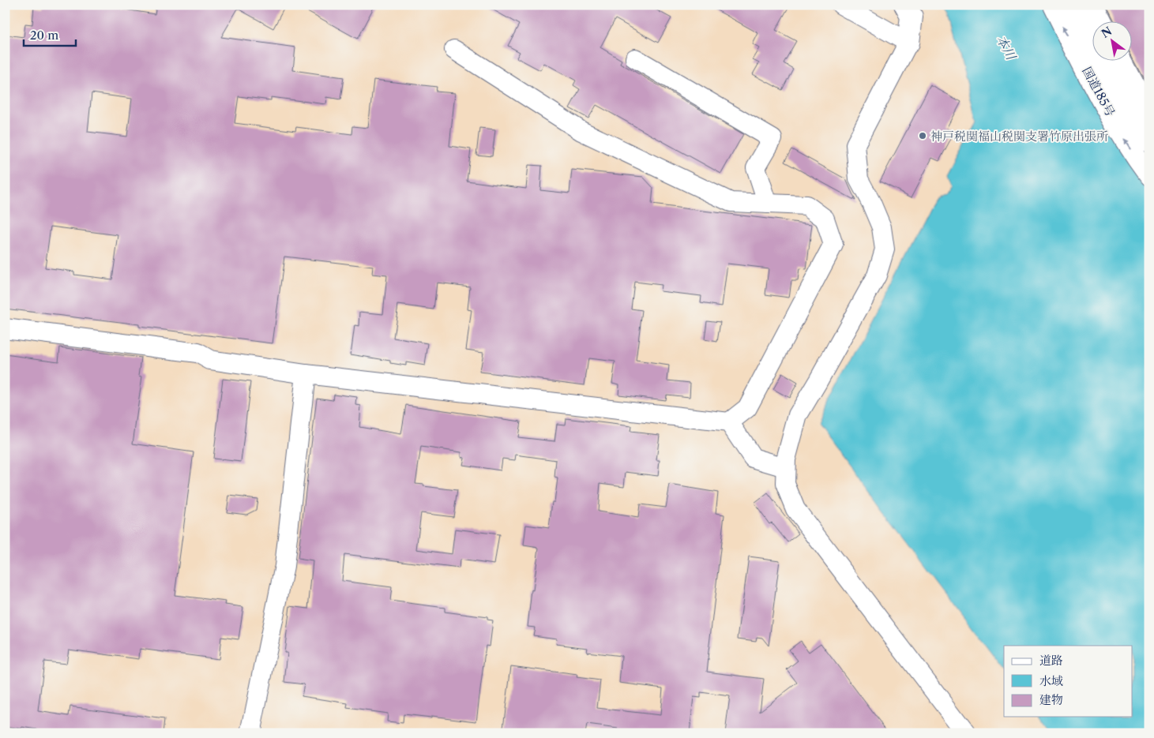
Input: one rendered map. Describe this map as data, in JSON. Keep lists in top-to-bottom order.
{
  "streets": {
    "main road": ["国道185号"]
  },
  "water": ["本川"],
  "places": ["神戸税関福山税関支署竹原出張所"],
  "legend": ["道路", "水域", "建物"],
  "scale_bar": "20 m",
  "north": "top left"
}
